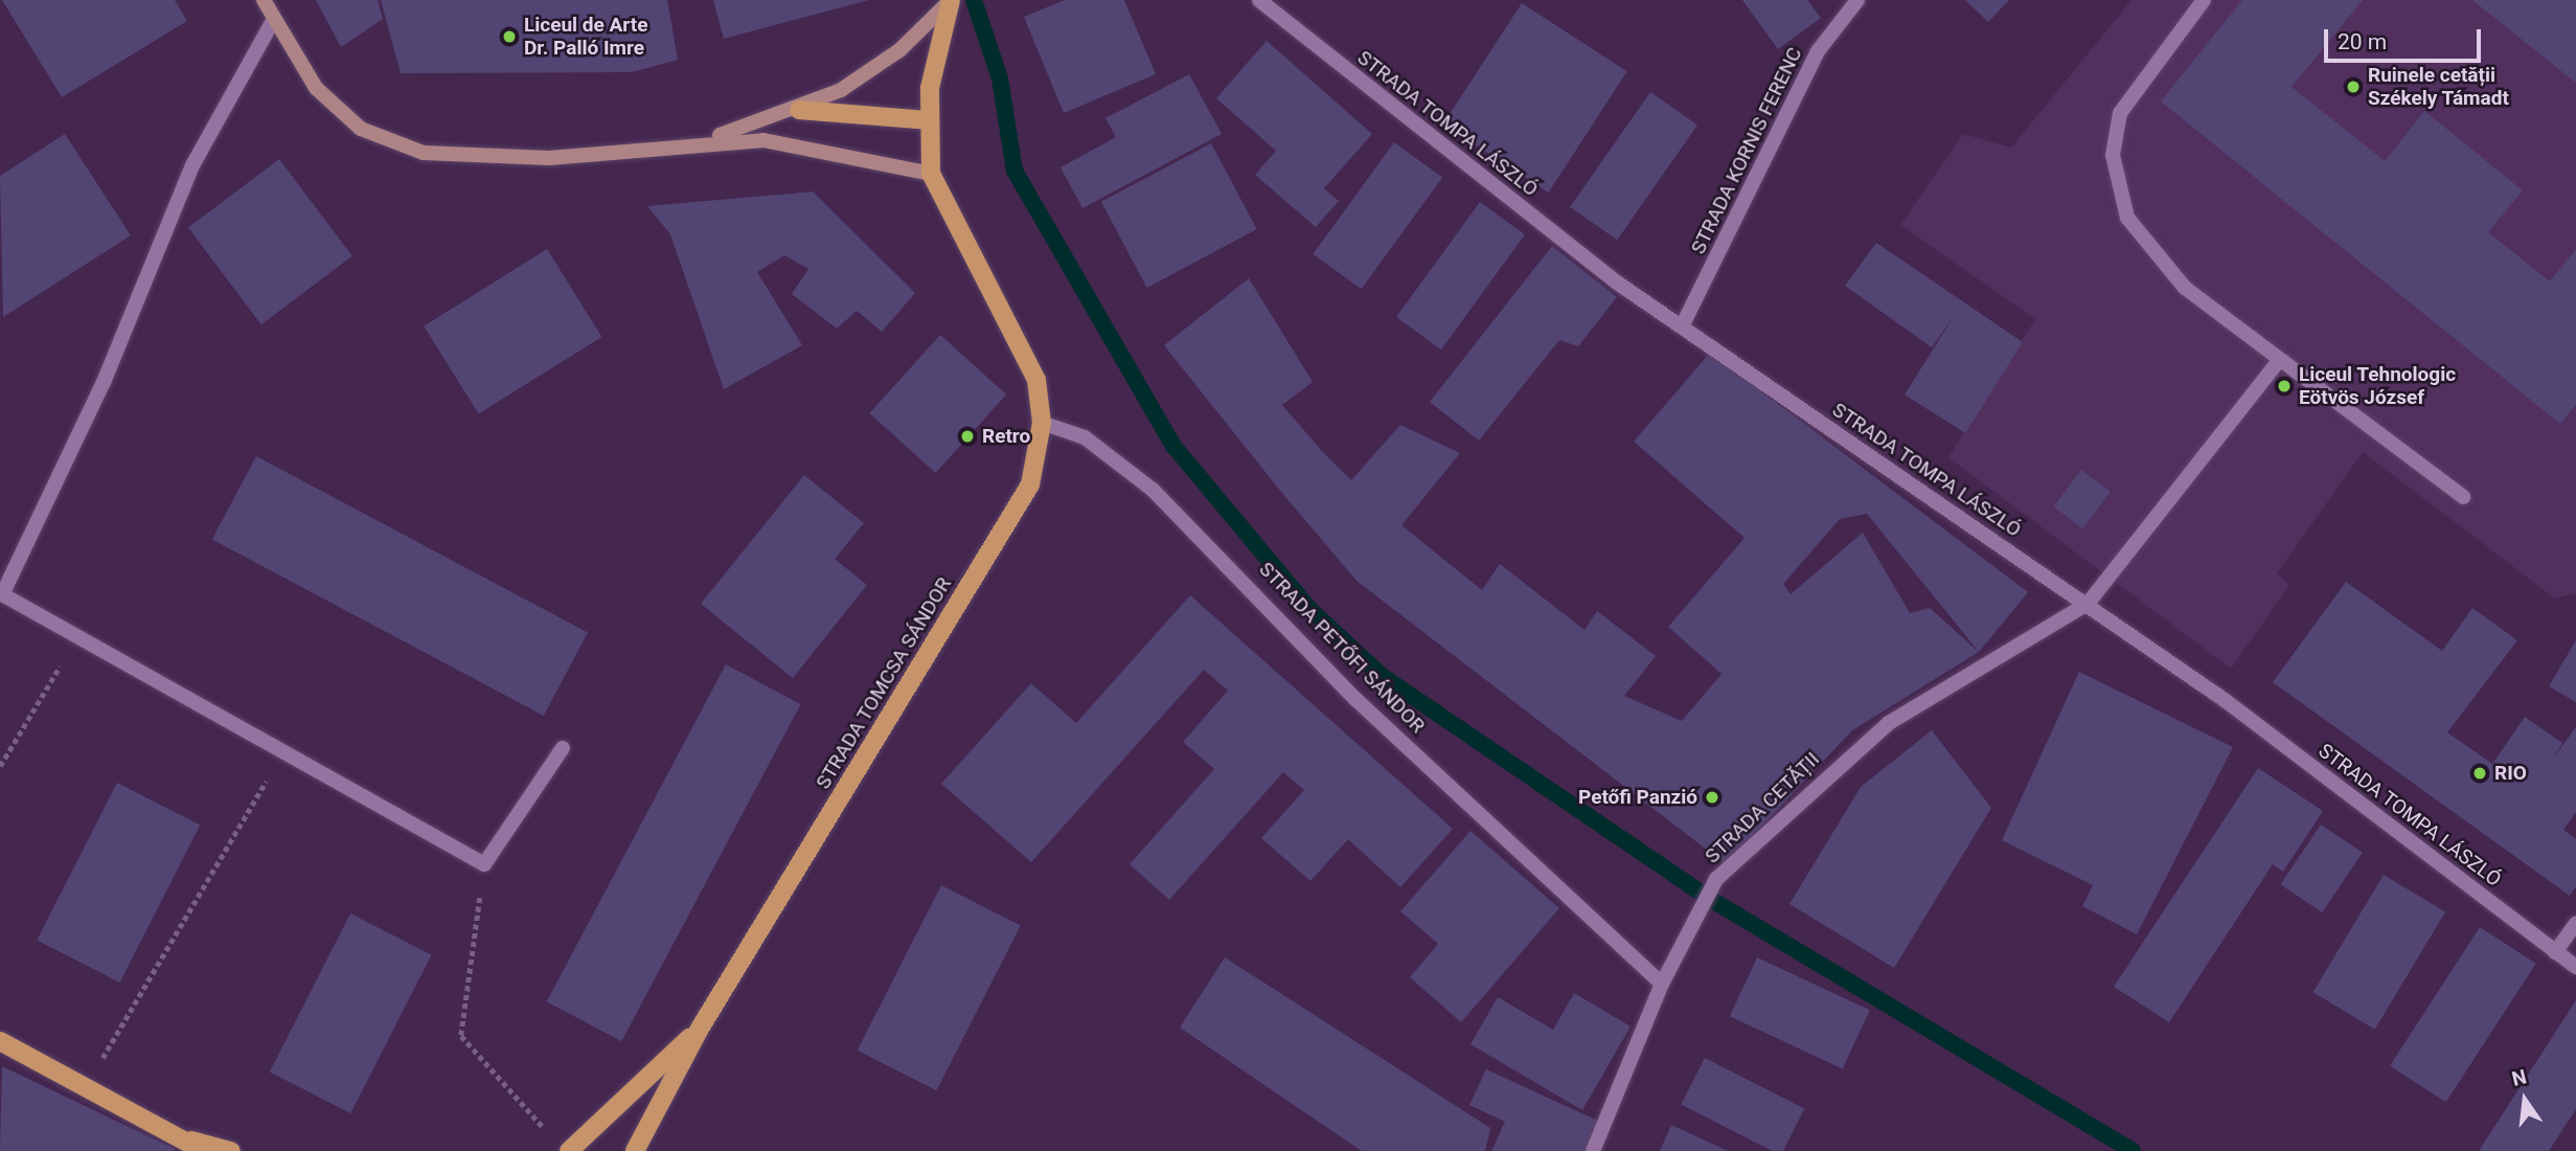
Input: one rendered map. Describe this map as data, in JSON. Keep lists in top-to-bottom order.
{
  "streets": {
    "main road": ["STRADA TOMCSA SÁNDOR"],
    "street": [
      "STRADA TOMPA LÁSZLÓ",
      "STRADA KORNIS FERENC",
      "STRADA PETŐFI SÁNDOR",
      "STRADA CETĂȚII"
    ]
  },
  "crossings": [
    ["STRADA TOMPA LÁSZLÓ", "STRADA KORNIS FERENC"],
    ["STRADA TOMPA LÁSZLÓ", "STRADA CETĂȚII"],
    ["STRADA PETŐFI SÁNDOR", "STRADA TOMCSA SÁNDOR"],
    ["STRADA PETŐFI SÁNDOR", "STRADA CETĂȚII"]
  ],
  "places": [
    "Liceul de Arte Dr. Palló Imre",
    "Ruinele cetății Székely Támadt",
    "Liceul Tehnologic Eötvös József",
    "Retro",
    "RIO",
    "Petőfi Panzió"
  ],
  "scale_bar": "20 m",
  "north": "top"
}
